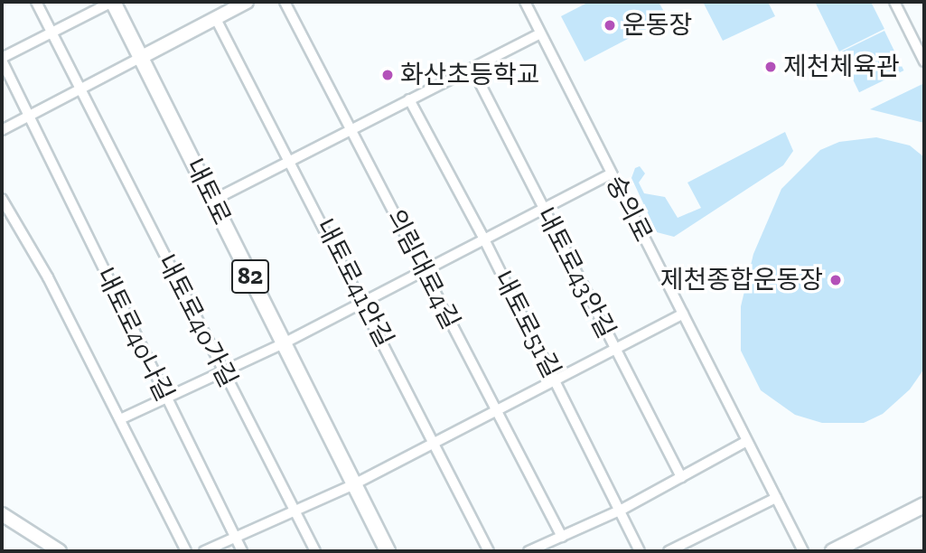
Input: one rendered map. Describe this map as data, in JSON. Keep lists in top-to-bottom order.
{
  "streets": {
    "main road": ["내토로", "82"],
    "street": [
      "숭의로",
      "의림대로4길",
      "내토로43안길",
      "내토로41안길",
      "내토로40가길",
      "내토로51길",
      "내토로40나길"
    ]
  },
  "places": [
    "운동장",
    "제천체육관",
    "화산초등학교",
    "제천종합운동장"
  ]
}
